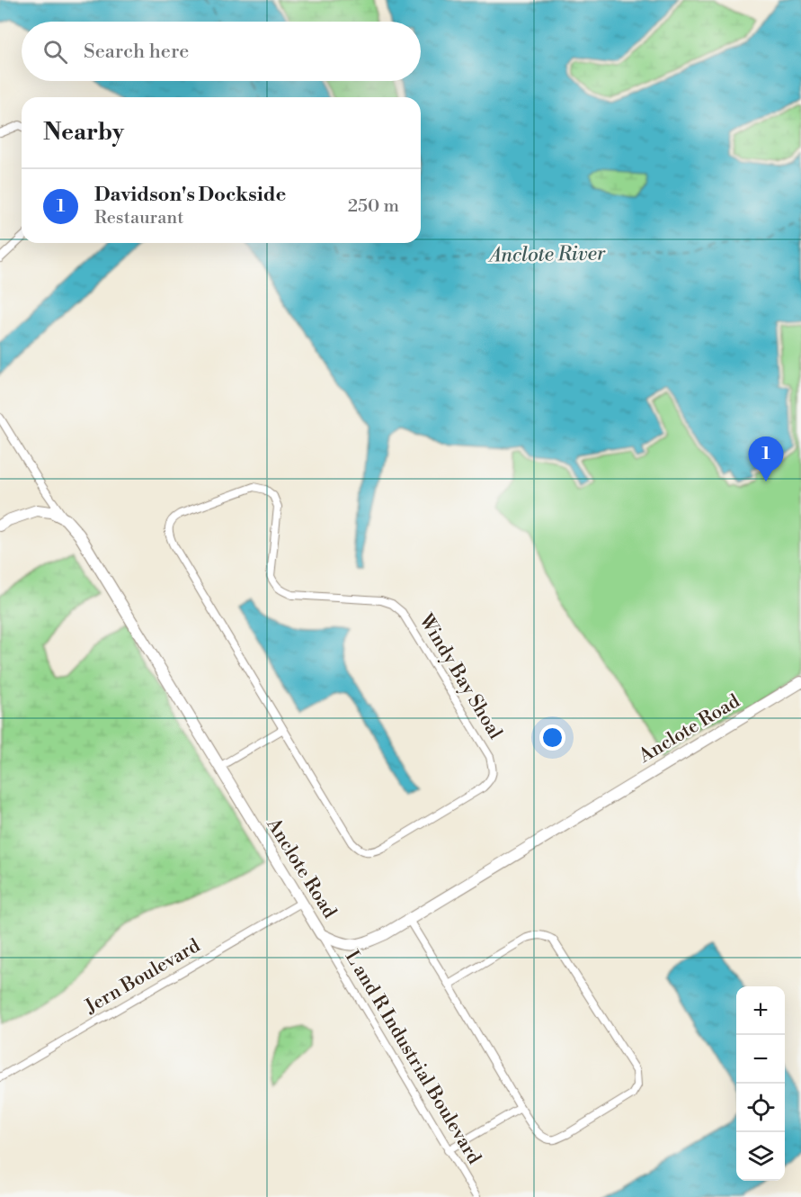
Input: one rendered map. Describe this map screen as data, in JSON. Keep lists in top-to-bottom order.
{
  "streets": {
    "street": [
      "Windy Bay Shoal",
      "Anclote Road",
      "Jern Boulevard",
      "L and R Industrial Boulevard"
    ]
  },
  "crossings": [
    ["Anclote Road", "Jern Boulevard"],
    ["Anclote Road", "L and R Industrial Boulevard"]
  ],
  "water": ["Anclote River"],
  "page": {
    "search": "Search here",
    "heading": "Nearby",
    "list": [
      {
        "mark": "1",
        "name": "Davidson's Dockside",
        "note": "Restaurant",
        "value": "250 m"
      }
    ],
    "pins": "1",
    "map_buttons": ["+", "−"]
  }
}
